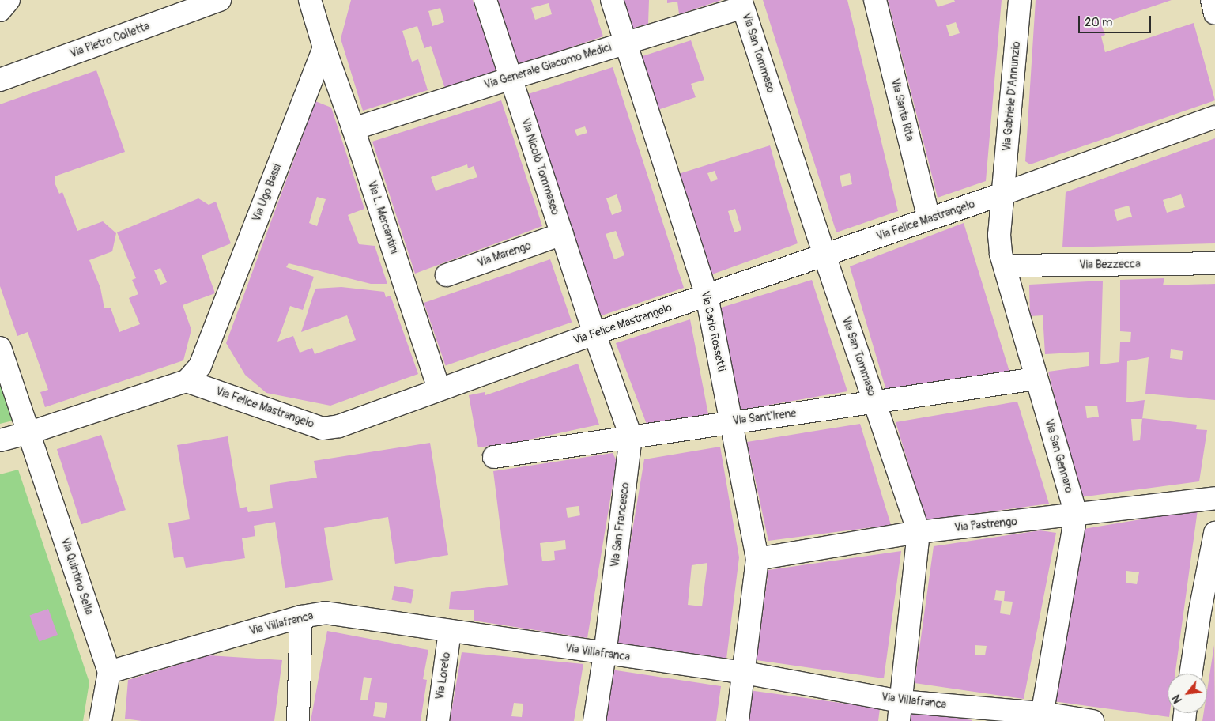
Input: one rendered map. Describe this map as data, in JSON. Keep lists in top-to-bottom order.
{
  "streets": {
    "street": [
      "Via Pietro Colletta",
      "Via San Tommaso",
      "Via Generale Giacomo Medici",
      "Via Gabriele D'Annunzio",
      "Via Santa Rita",
      "Via Nicolò Tommaseo",
      "Via Ugo Bassi",
      "Via L. Mercantini",
      "Via Felice Mastrangelo",
      "Via Marengo",
      "Via Bezzecca",
      "Via Carlo Rossetti",
      "Via Sant'Irene",
      "Via San Gennaro",
      "Via San Francesco",
      "Via Pastrengo",
      "Via Quintino Sella",
      "Via Villafranca",
      "Via Loreto"
    ]
  },
  "crossings": [
    ["Via San Tommaso", "Via Generale Giacomo Medici"],
    ["Via San Tommaso", "Via Felice Mastrangelo"],
    ["Via San Tommaso", "Via Sant'Irene"],
    ["Via San Tommaso", "Via Pastrengo"],
    ["Via San Tommaso", "Via Villafranca"],
    ["Via Generale Giacomo Medici", "Via Nicolò Tommaseo"],
    ["Via Generale Giacomo Medici", "Via L. Mercantini"],
    ["Via Generale Giacomo Medici", "Via Carlo Rossetti"],
    ["Via Gabriele D'Annunzio", "Via Felice Mastrangelo"],
    ["Via Gabriele D'Annunzio", "Via San Gennaro"],
    ["Via Santa Rita", "Via Felice Mastrangelo"],
    ["Via Nicolò Tommaseo", "Via Felice Mastrangelo"],
    ["Via Nicolò Tommaseo", "Via Marengo"],
    ["Via Nicolò Tommaseo", "Via San Francesco"],
    ["Via Ugo Bassi", "Via L. Mercantini"],
    ["Via Ugo Bassi", "Via Felice Mastrangelo"],
    ["Via L. Mercantini", "Via Felice Mastrangelo"],
    ["Via Felice Mastrangelo", "Via Carlo Rossetti"],
    ["Via Felice Mastrangelo", "Via San Gennaro"],
    ["Via Felice Mastrangelo", "Via San Francesco"],
    ["Via Bezzecca", "Via San Gennaro"],
    ["Via Carlo Rossetti", "Via Sant'Irene"],
    ["Via Carlo Rossetti", "Via Pastrengo"],
    ["Via Carlo Rossetti", "Via Villafranca"],
    ["Via Sant'Irene", "Via San Gennaro"],
    ["Via Sant'Irene", "Via San Francesco"],
    ["Via San Gennaro", "Via Pastrengo"],
    ["Via San Gennaro", "Via Villafranca"],
    ["Via San Francesco", "Via Villafranca"],
    ["Via Quintino Sella", "Via Villafranca"],
    ["Via Villafranca", "Via Loreto"]
  ],
  "scale_bar": "20 m",
  "north": "bottom left"
}
